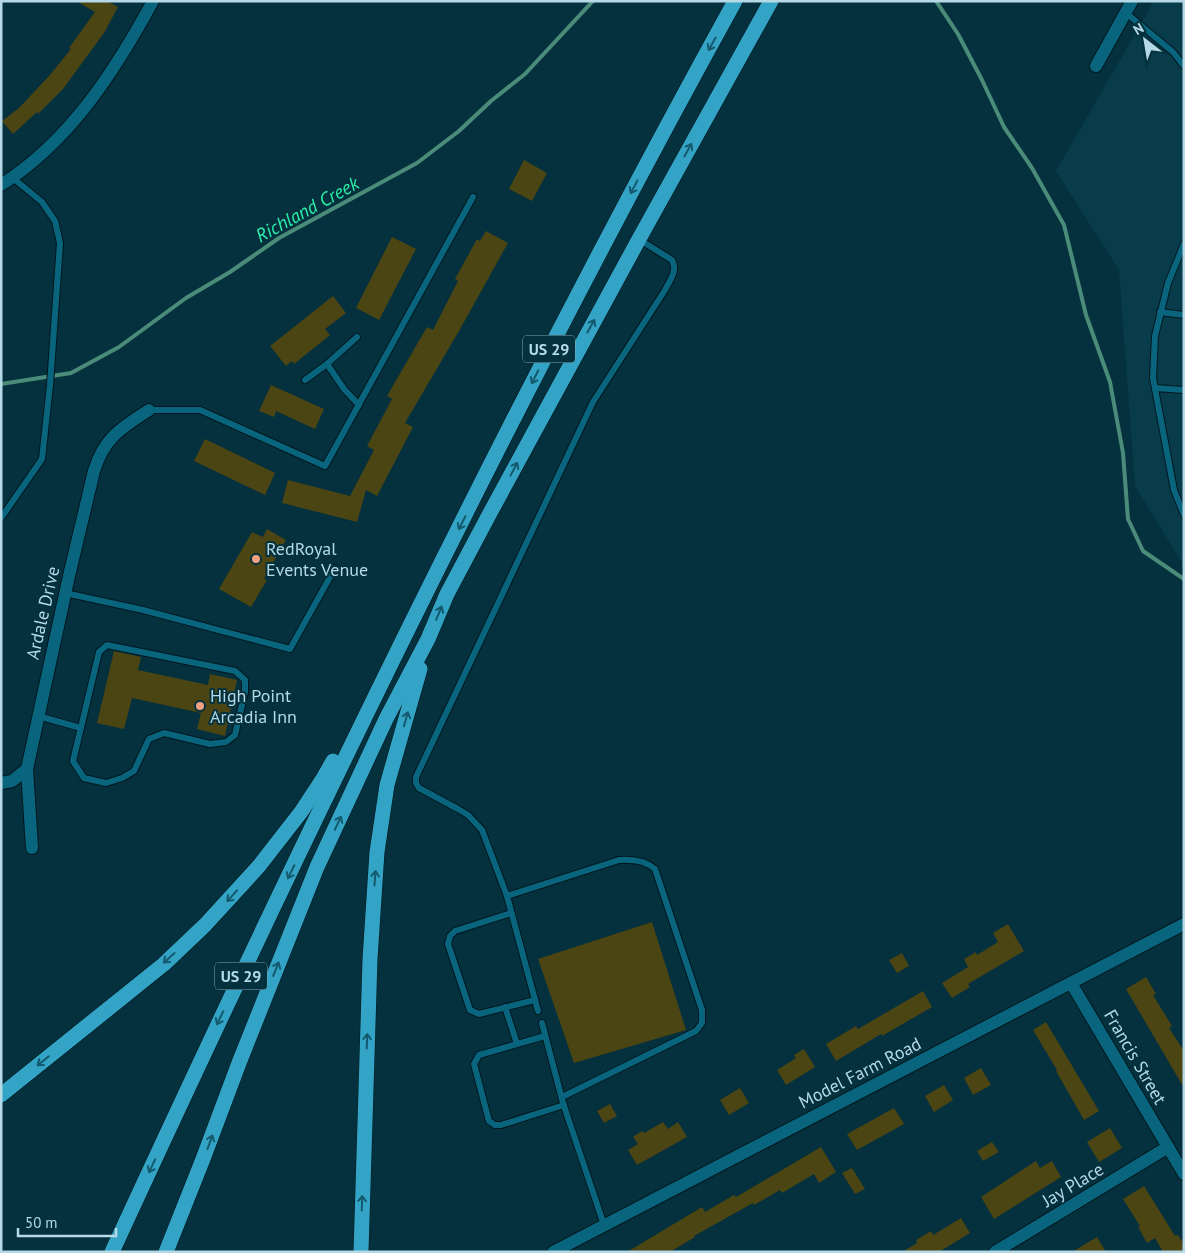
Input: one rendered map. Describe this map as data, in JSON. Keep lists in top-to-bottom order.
{
  "streets": {
    "highway": ["US 29"],
    "street": [
      "Ardale Drive",
      "Francis Street",
      "Model Farm Road",
      "Jay Place"
    ]
  },
  "crossings": [
    ["Francis Street", "Model Farm Road"],
    ["Francis Street", "Jay Place"]
  ],
  "water": ["Richland Creek"],
  "places": ["RedRoyal Events Venue", "High Point Arcadia Inn"],
  "scale_bar": "50 m",
  "north": "top left"
}
